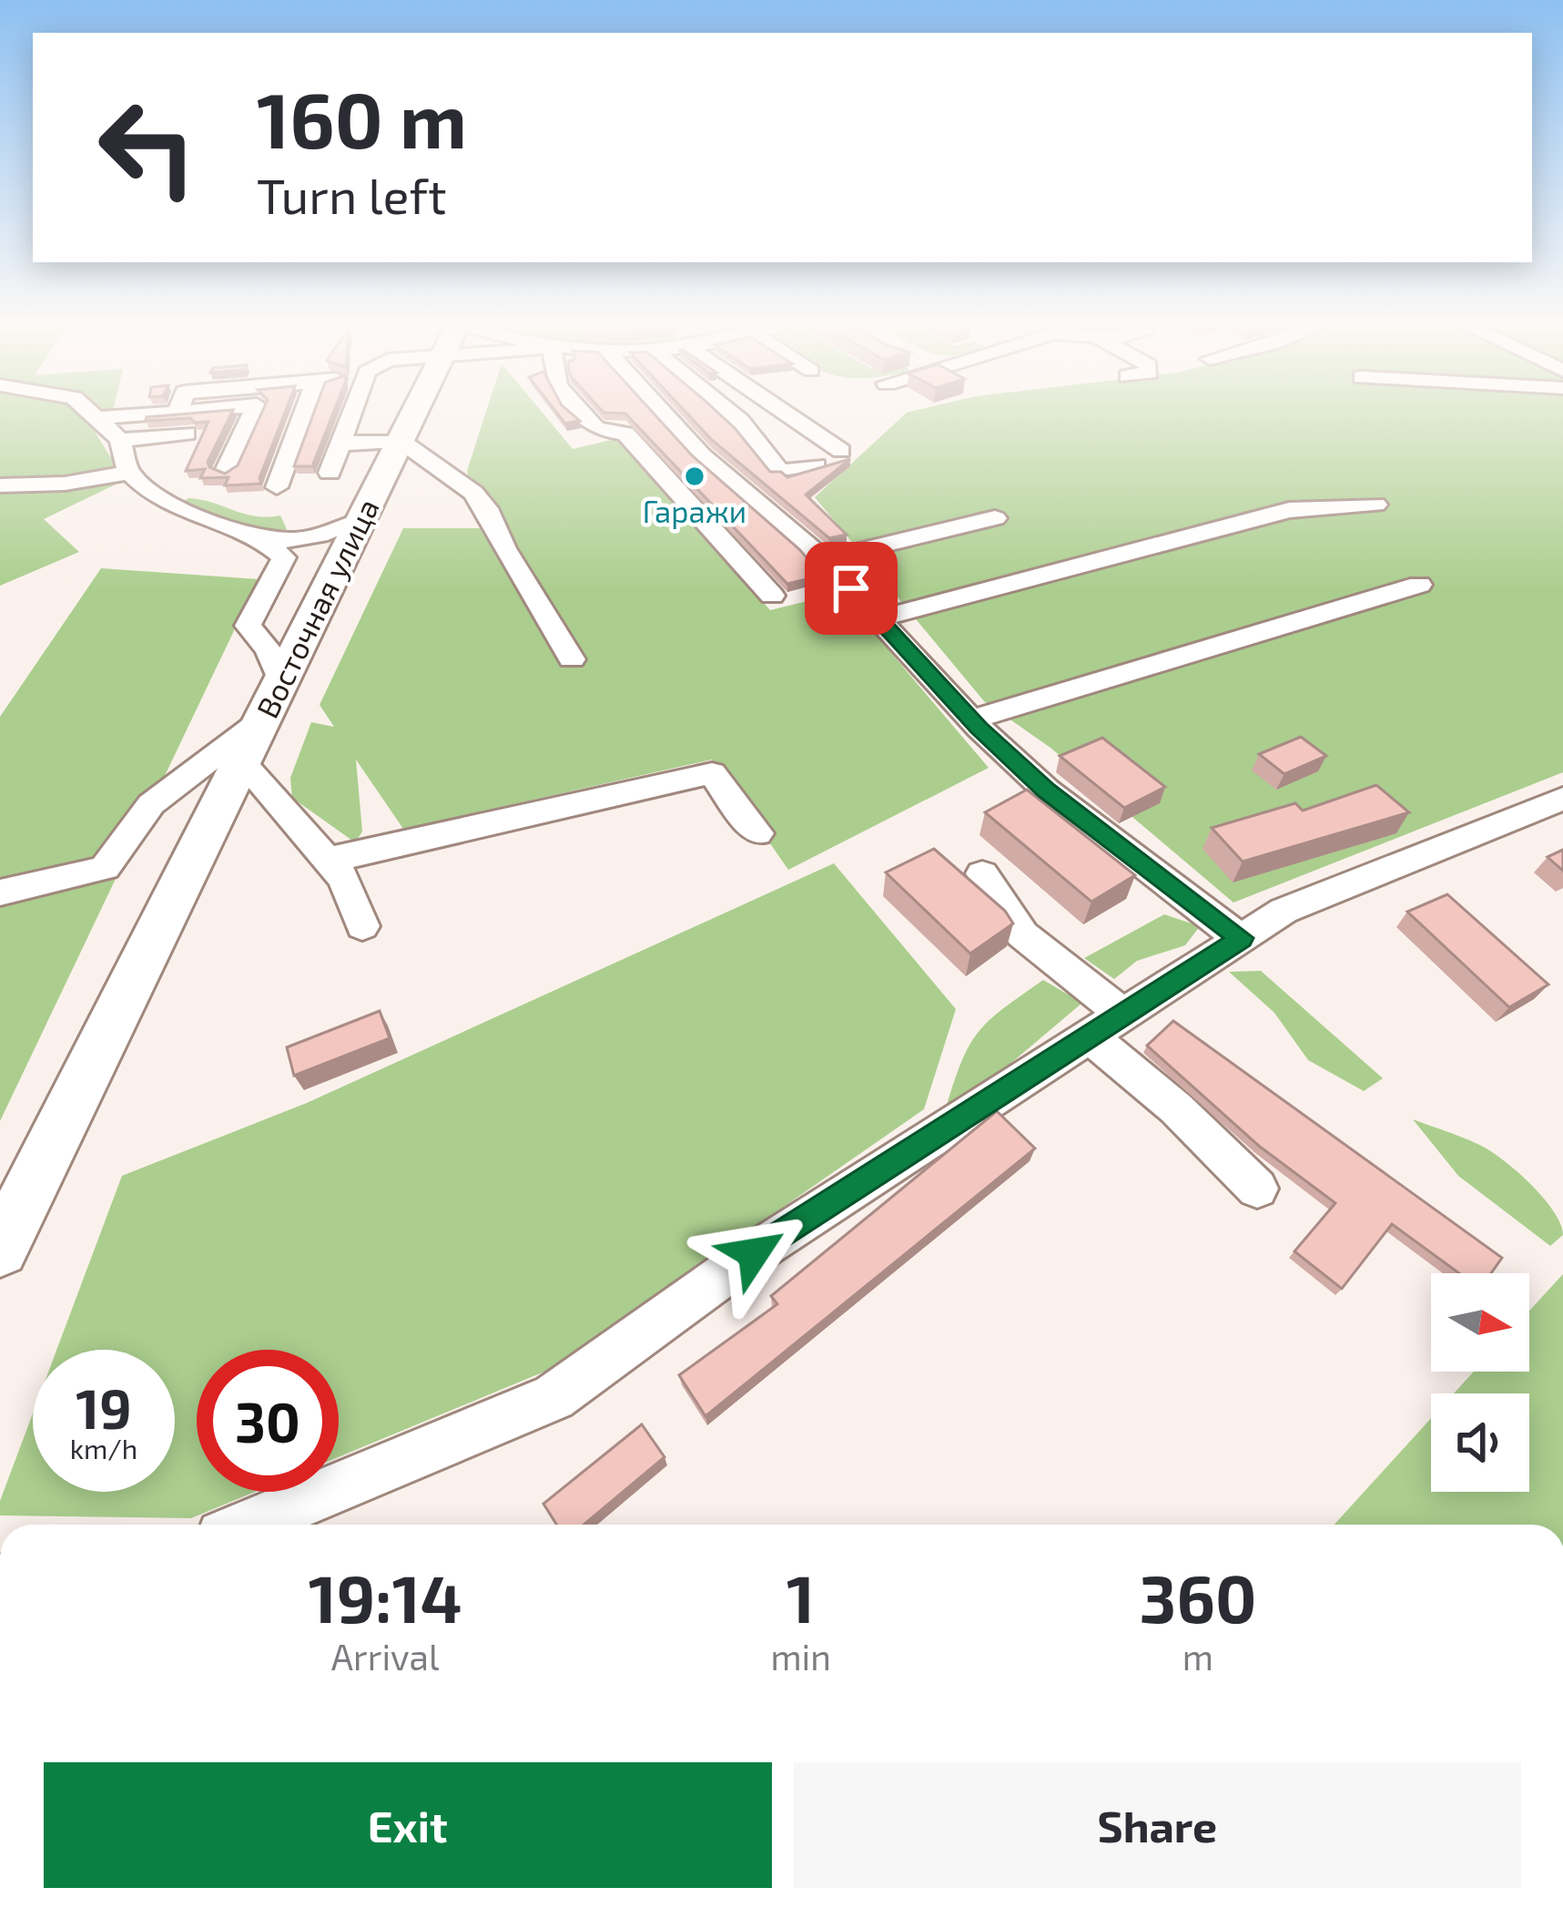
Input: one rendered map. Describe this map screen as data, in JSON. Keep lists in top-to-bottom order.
{
  "streets": {
    "main road": ["Восточная улица"]
  },
  "places": ["Гаражи"],
  "north": "right",
  "page": {
    "turn": ["160 m", "Turn left"],
    "speed": "19 km/h",
    "limit": "30",
    "eta": [
      "19:14",
      "Arrival",
      "1",
      "min",
      "360",
      "m"
    ],
    "buttons": ["Exit", "Share"]
  }
}
